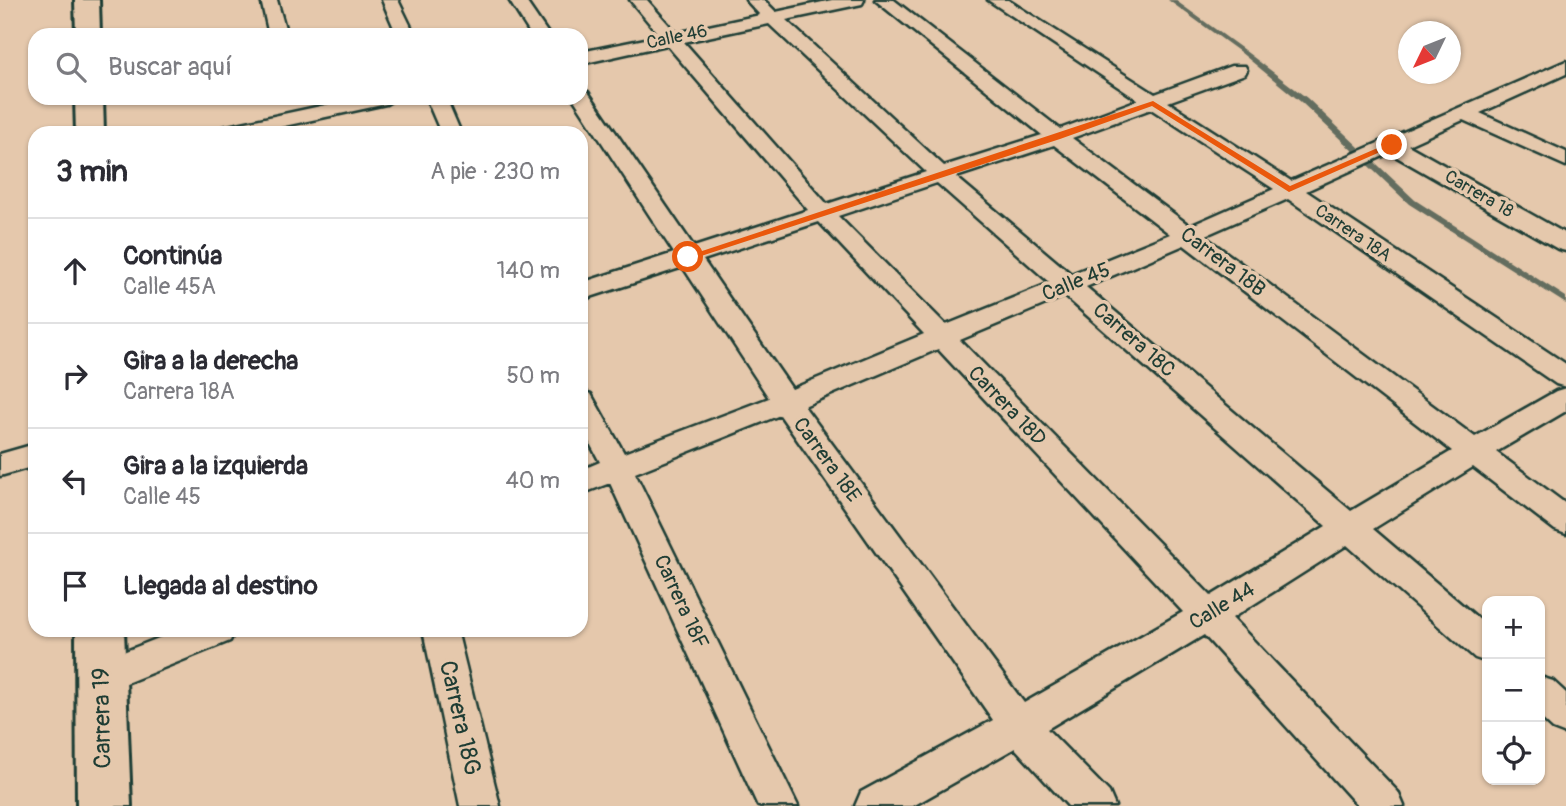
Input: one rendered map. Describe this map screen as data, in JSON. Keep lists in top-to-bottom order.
{
  "streets": {
    "main road": ["Carrera 19"],
    "street": [
      "Calle 46",
      "Carrera 18",
      "Carrera 18A",
      "Carrera 18B",
      "Calle 45",
      "Carrera 18C",
      "Carrera 18D",
      "Carrera 18E",
      "Carrera 18F",
      "Calle 44",
      "Carrera 18G"
    ]
  },
  "crossings": [
    ["Calle 46", "Carrera 18C"],
    ["Calle 46", "Carrera 18D"],
    ["Carrera 18", "Calle 45"],
    ["Carrera 18A", "Calle 45"],
    ["Carrera 18B", "Calle 45"],
    ["Carrera 18B", "Calle 44"],
    ["Calle 45", "Carrera 18C"],
    ["Calle 45", "Carrera 18D"],
    ["Calle 45", "Carrera 18E"],
    ["Calle 45", "Carrera 18F"],
    ["Carrera 18C", "Calle 44"],
    ["Carrera 18D", "Calle 44"],
    ["Carrera 18E", "Calle 44"]
  ],
  "north": "bottom left",
  "page": {
    "search": "Buscar aquí",
    "heading": ["3 min", "A pie · 230 m"],
    "list": [
      ["Continúa", "Calle 45A", "140 m"],
      ["Gira a la derecha", "Carrera 18A", "50 m"],
      ["Gira a la izquierda", "Calle 45", "40 m"],
      "Llegada al destino"
    ],
    "map_buttons": ["+", "−"]
  }
}
